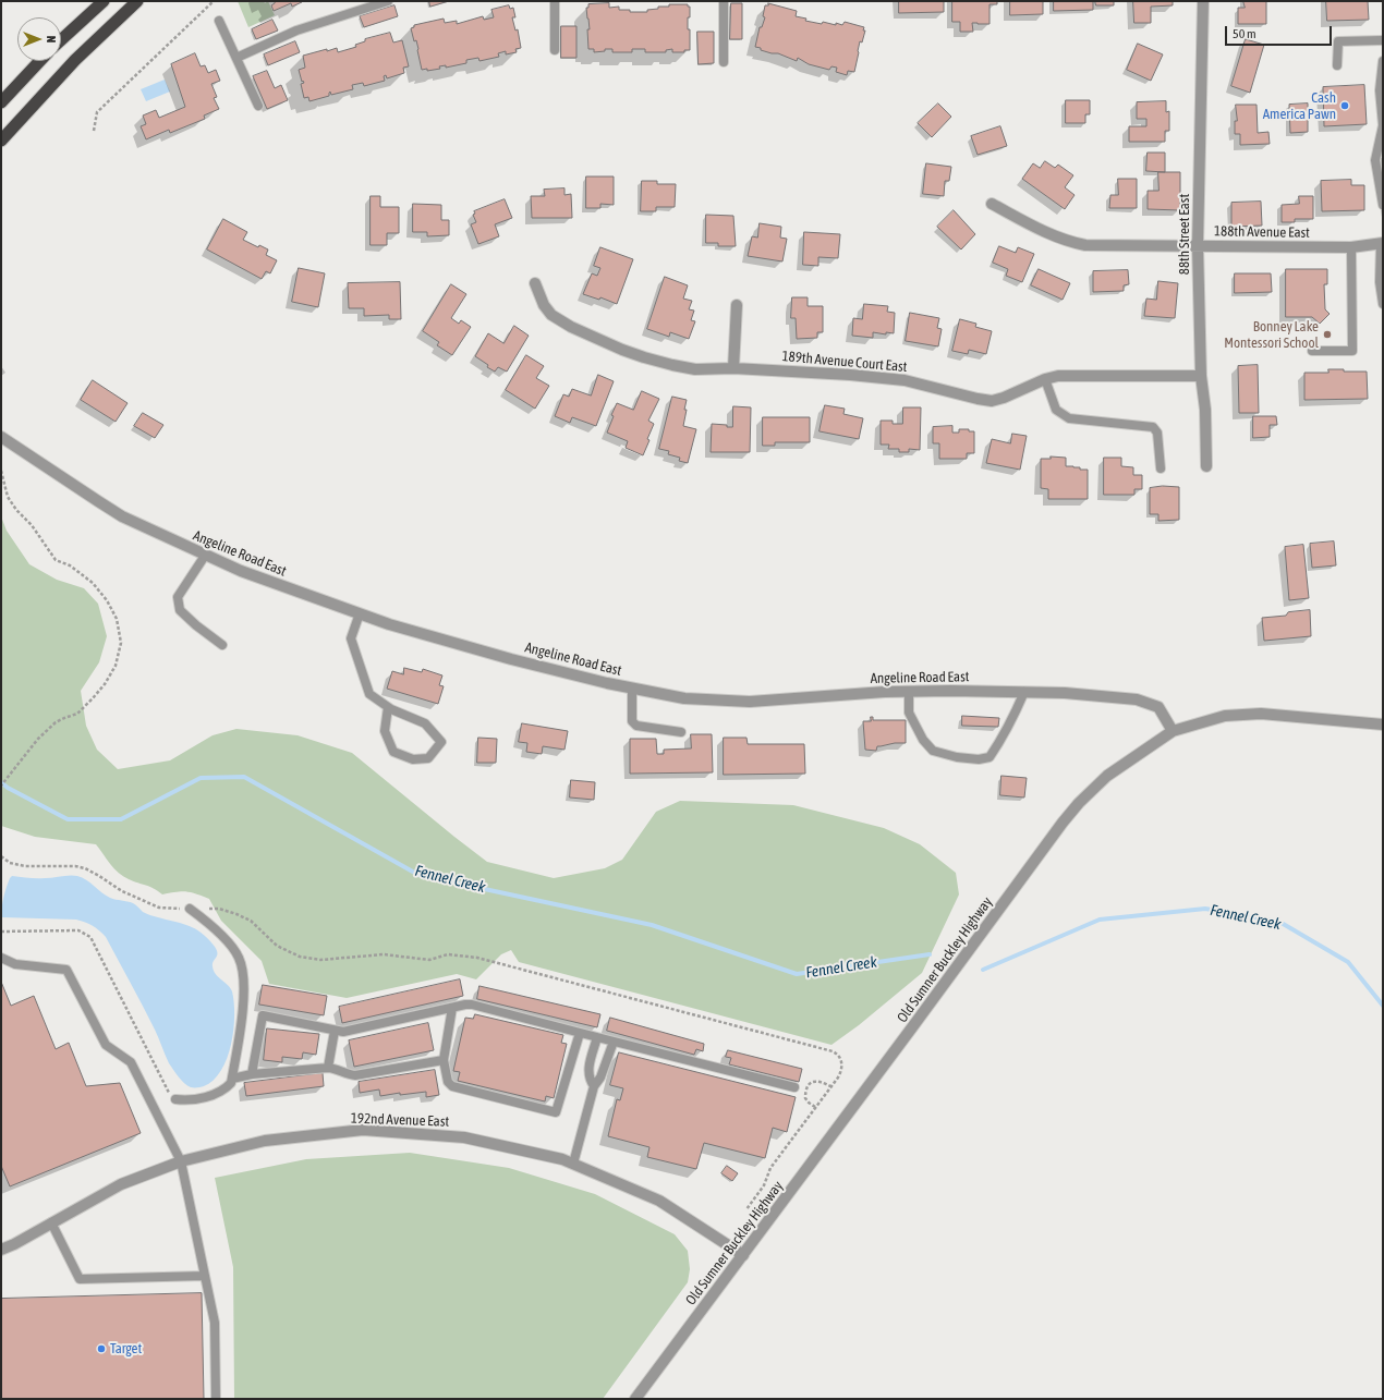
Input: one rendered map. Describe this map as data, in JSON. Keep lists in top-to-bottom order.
{
  "streets": {
    "street": [
      "188th Avenue East",
      "88th Street East",
      "189th Avenue Court East",
      "Angeline Road East",
      "Old Sumner Buckley Highway",
      "192nd Avenue East"
    ]
  },
  "crossings": [
    ["188th Avenue East", "88th Street East"],
    ["88th Street East", "189th Avenue Court East"],
    ["Angeline Road East", "Old Sumner Buckley Highway"],
    ["Old Sumner Buckley Highway", "192nd Avenue East"]
  ],
  "water": ["Fennel Creek"],
  "places": ["Cash America Pawn", "Bonney Lake Montessori School", "Target"],
  "scale_bar": "50 m",
  "north": "right"
}
